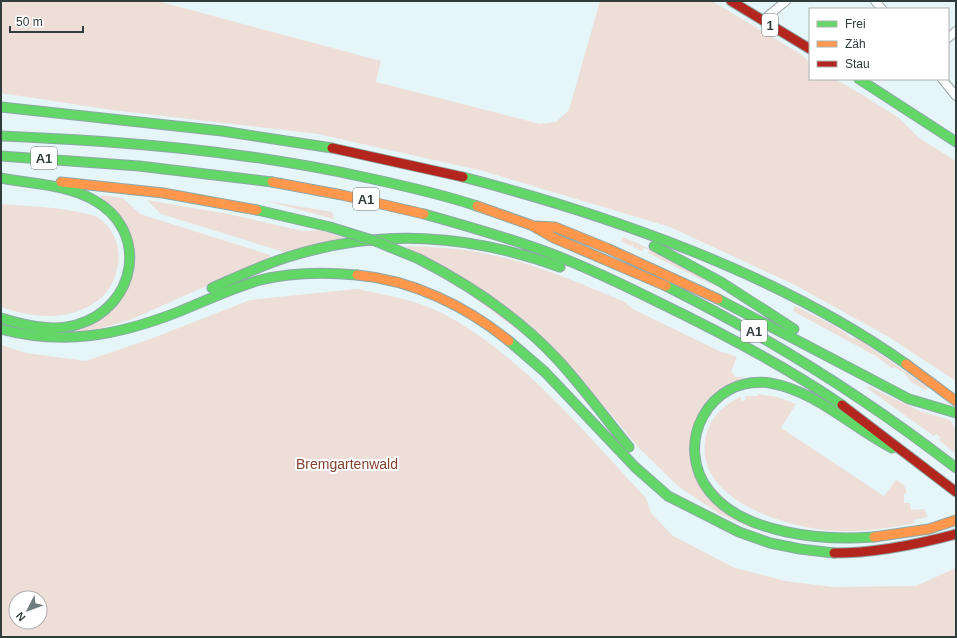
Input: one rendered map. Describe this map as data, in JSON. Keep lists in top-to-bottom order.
{
  "streets": {
    "main road": ["1", "A1"]
  },
  "parks": ["Bremgartenwald"],
  "legend": ["Frei", "Zäh", "Stau"],
  "scale_bar": "50 m",
  "north": "bottom left"
}
